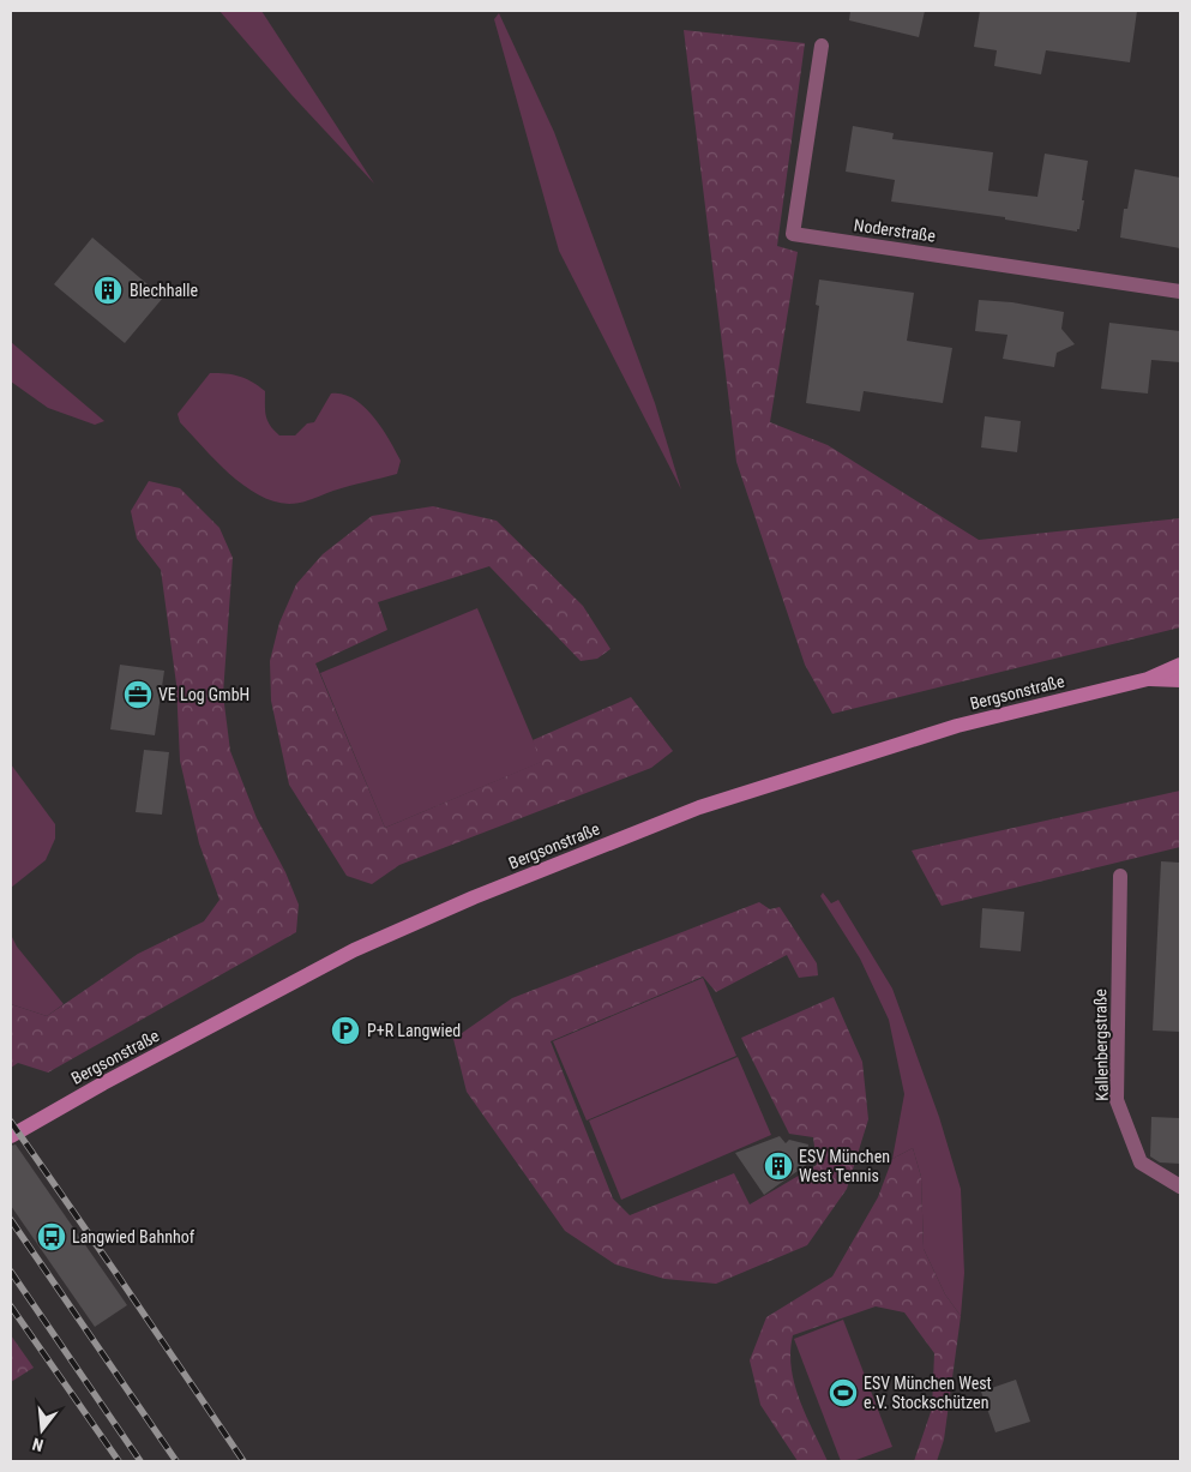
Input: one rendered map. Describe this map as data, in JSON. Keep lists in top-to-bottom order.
{
  "streets": {
    "street": ["Noderstraße", "Bergsonstraße", "Kallenbergstraße"]
  },
  "places": {
    "building": ["Blechhalle", "ESV München West Tennis"],
    "office": ["VE Log GmbH"],
    "parking": ["P+R Langwied"],
    "bus stop": ["Langwied Bahnhof"],
    "sports": ["ESV München West e.V. Stockschützen"]
  },
  "north": "bottom"
}
